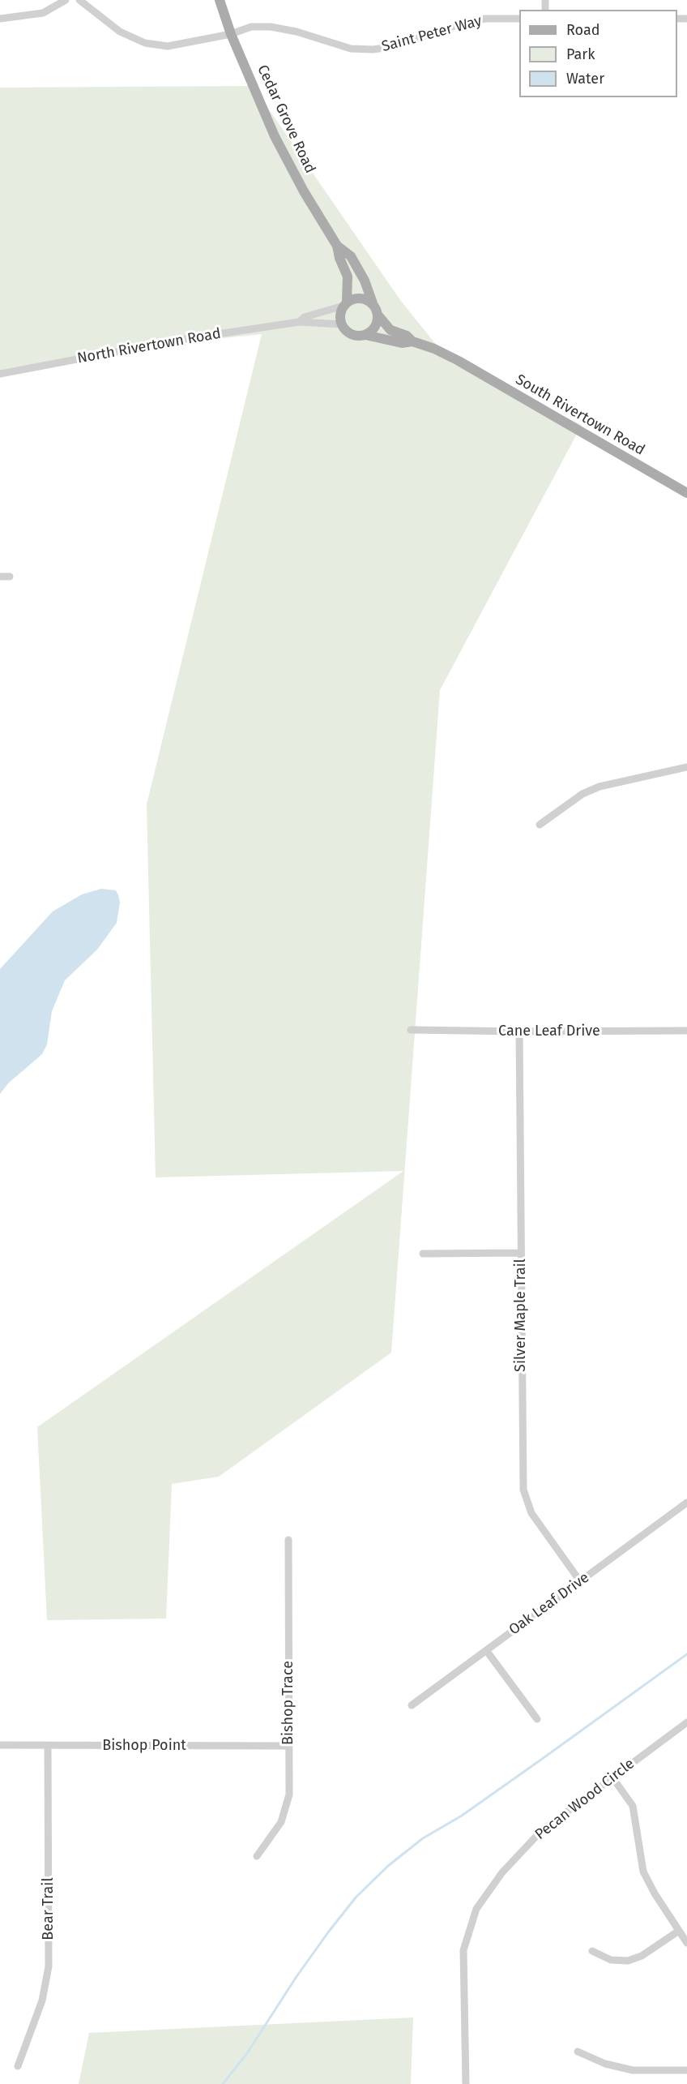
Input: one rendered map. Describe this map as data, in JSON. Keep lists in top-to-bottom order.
{
  "streets": {
    "main road": ["Cedar Grove Road", "South Rivertown Road"],
    "street": [
      "Saint Peter Way",
      "North Rivertown Road",
      "Cane Leaf Drive",
      "Silver Maple Trail",
      "Oak Leaf Drive",
      "Bishop Trace",
      "Bishop Point",
      "Pecan Wood Circle",
      "Bear Trail"
    ]
  },
  "crossings": [
    ["Saint Peter Way", "Cedar Grove Road"],
    ["Cedar Grove Road", "North Rivertown Road"],
    ["Cane Leaf Drive", "Silver Maple Trail"],
    ["Silver Maple Trail", "Oak Leaf Drive"],
    ["Bishop Trace", "Bishop Point"],
    ["Bishop Point", "Bear Trail"]
  ],
  "legend": ["Road", "Park", "Water"]
}
